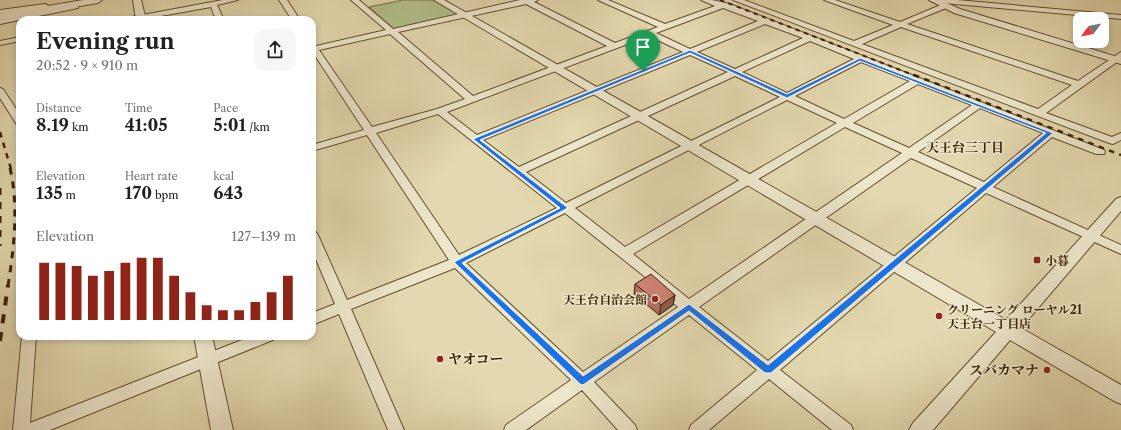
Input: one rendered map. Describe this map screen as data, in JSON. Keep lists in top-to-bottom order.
{
  "districts": ["天王台三丁目"],
  "places": {
    "transit": ["小暮"],
    "other": [
      "天王台自治会館",
      "クリーニング ローヤル21 天王台一丁目店",
      "ヤオコー",
      "スバカマナ"
    ]
  },
  "north": "bottom left",
  "page": {
    "heading": ["Evening run", "20:52 · 9 × 910 m"],
    "stats": [
      ["Distance", "8.19 km"],
      ["Time", "41:05"],
      ["Pace", "5:01 /km"],
      ["Elevation", "135 m"],
      ["Heart rate", "170 bpm"],
      ["kcal", "643"]
    ],
    "chart": ["Elevation", "127–139 m"]
  }
}
